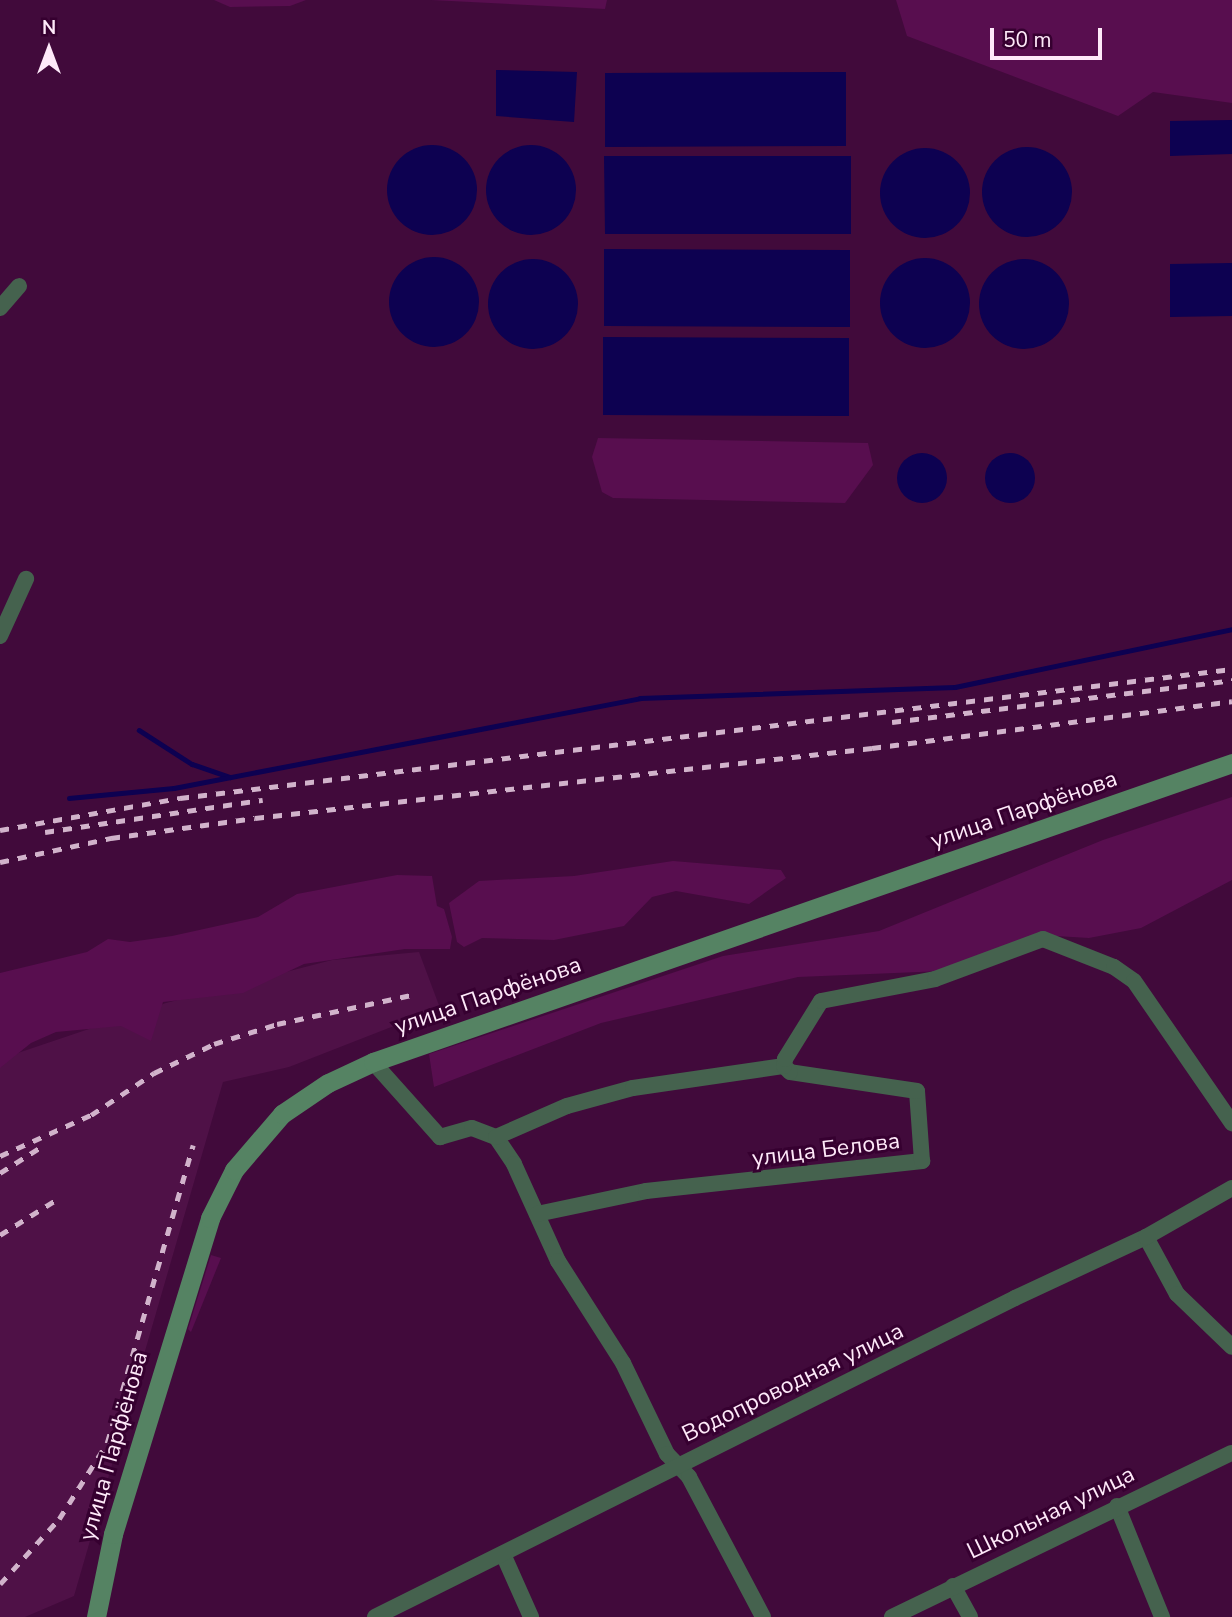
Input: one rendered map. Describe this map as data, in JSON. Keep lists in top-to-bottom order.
{
  "streets": {
    "main road": ["улица Парфёнова"],
    "street": ["улица Белова", "Водопроводная улица", "Школьная улица"]
  },
  "scale_bar": "50 m",
  "north": "top"
}
